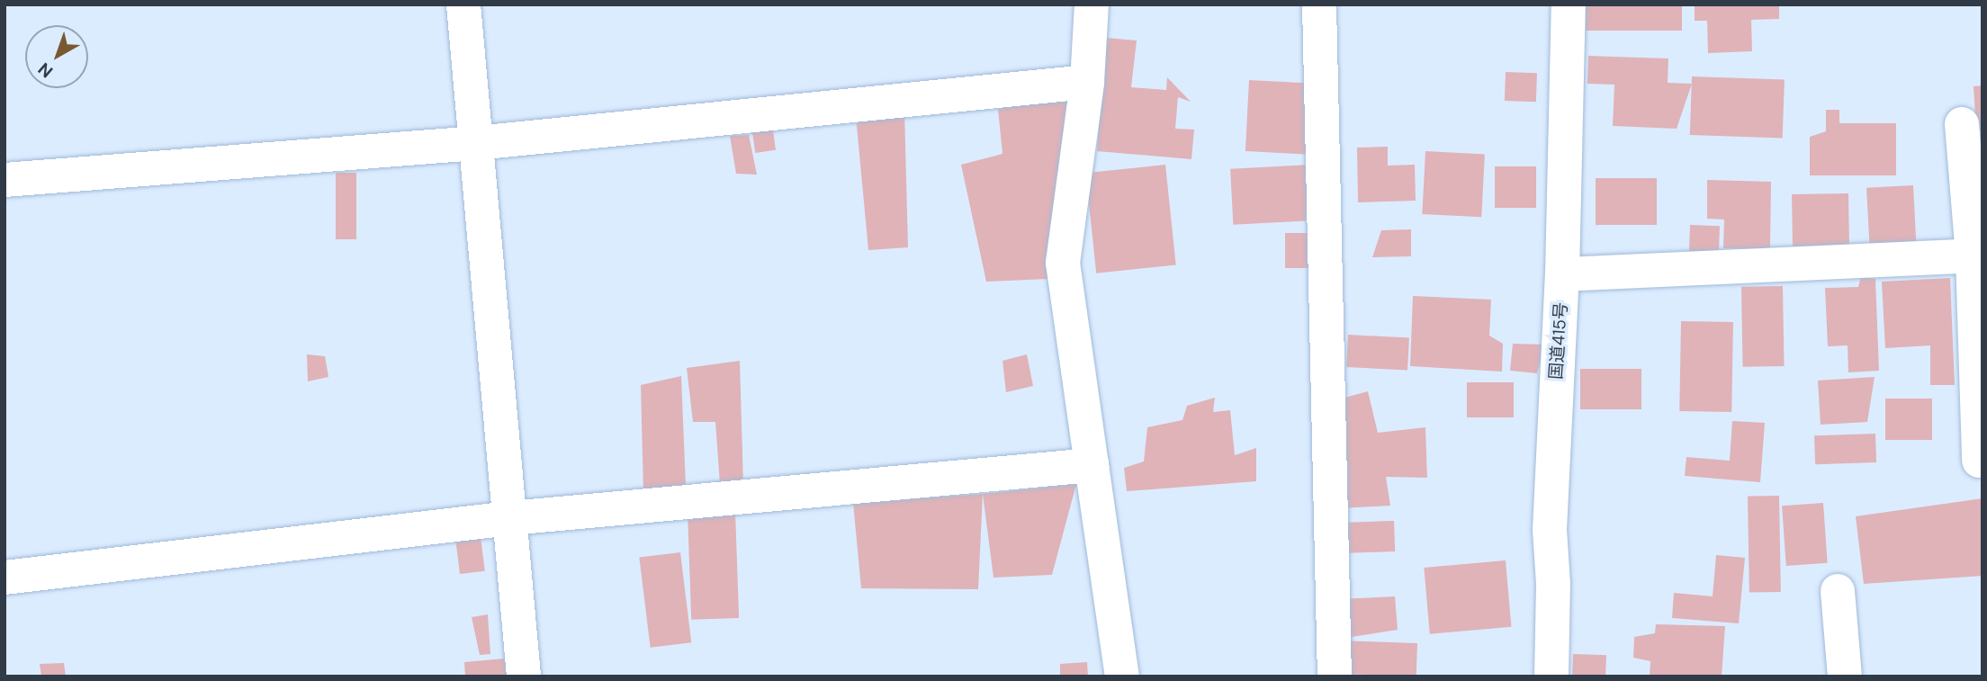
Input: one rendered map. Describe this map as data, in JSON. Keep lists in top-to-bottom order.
{
  "streets": {
    "main road": ["国道415号"]
  },
  "north": "bottom left"
}
